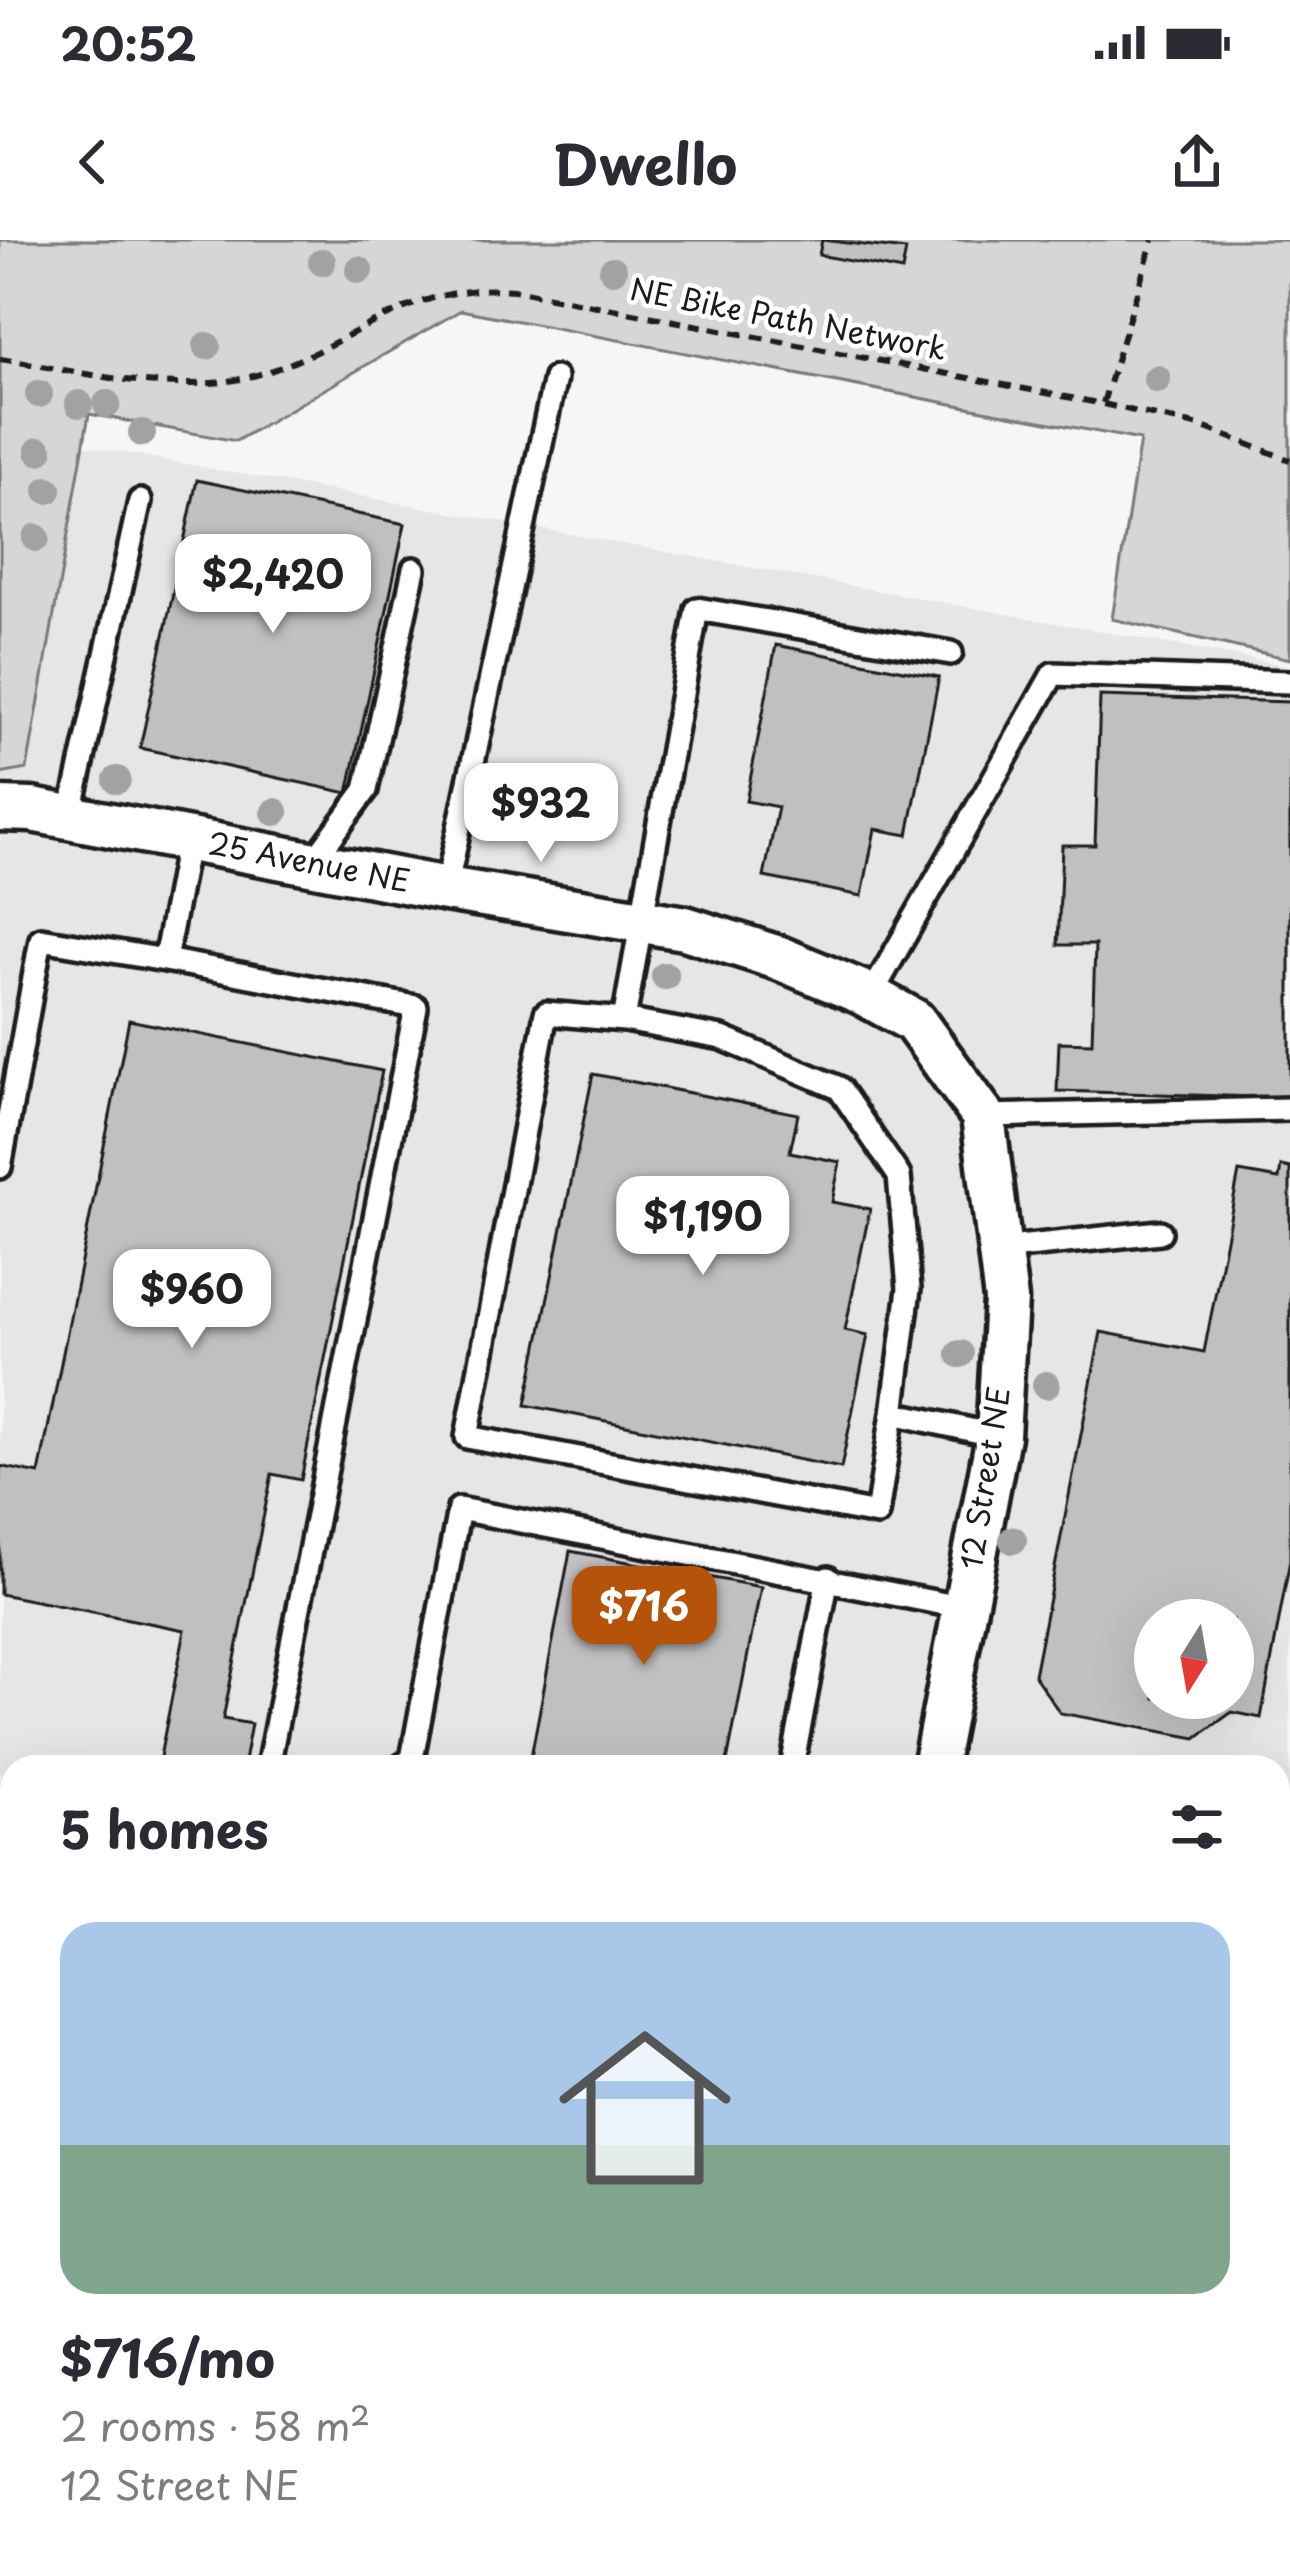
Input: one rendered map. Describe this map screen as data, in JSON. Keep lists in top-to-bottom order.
{
  "streets": {
    "street": ["25 Avenue NE", "12 Street NE"],
    "path": ["NE Bike Path Network"]
  },
  "crossings": [
    ["25 Avenue NE", "12 Street NE"]
  ],
  "north": "bottom",
  "page": {
    "status": "20:52",
    "header": "Dwello",
    "price": [
      "$2,420",
      "$932",
      "$1,190",
      "$960",
      "$716"
    ],
    "heading": "5 homes",
    "list": [
      {
        "name": "$716/mo",
        "note": "2 rooms · 58 m² · 12 Street NE"
      }
    ]
  }
}
